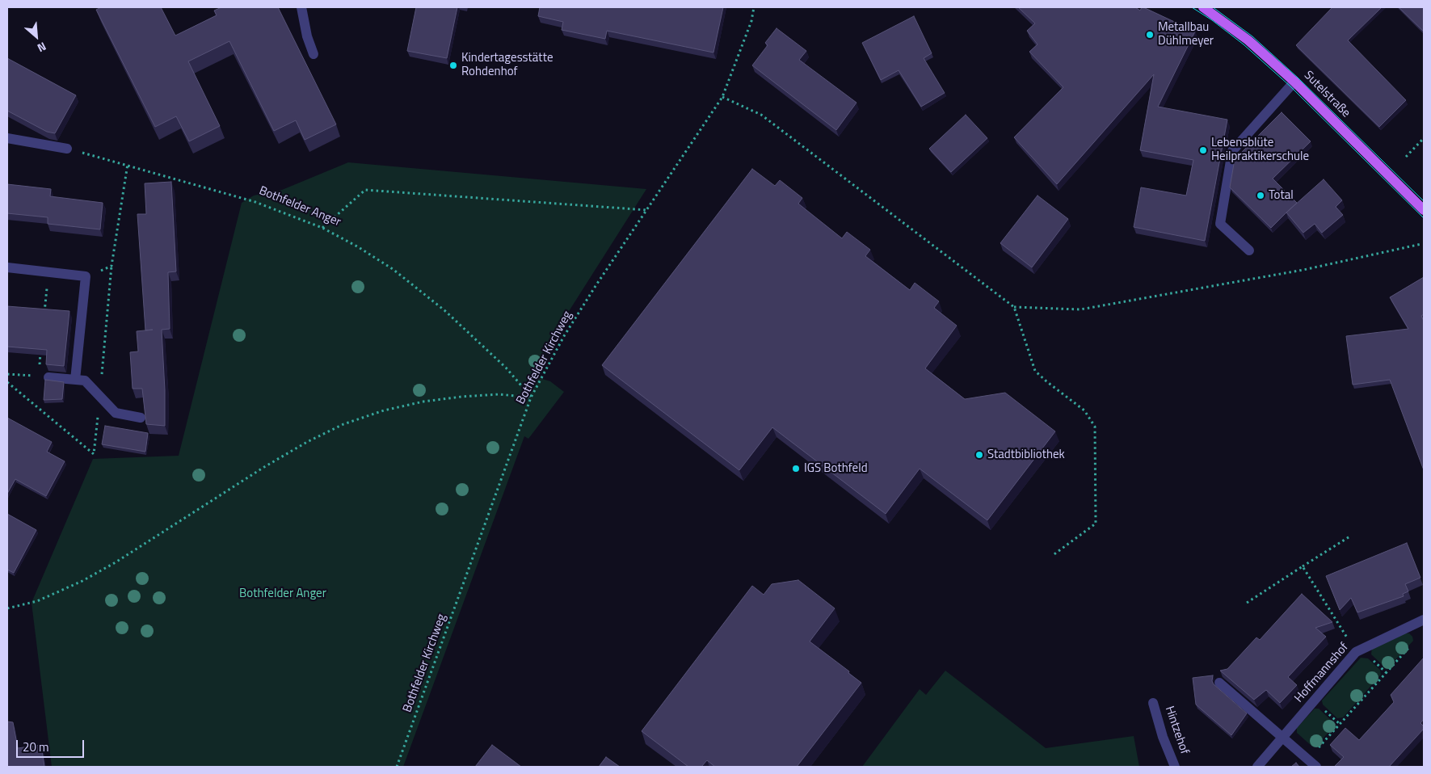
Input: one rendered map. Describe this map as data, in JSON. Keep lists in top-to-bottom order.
{
  "streets": {
    "main road": ["Sutelstraße"],
    "street": ["Hoffmannshof", "Hintzehof"],
    "path": ["Bothfelder Anger", "Bothfelder Kirchweg"]
  },
  "crossings": [
    ["Bothfelder Anger", "Bothfelder Kirchweg"]
  ],
  "parks": ["Bothfelder Anger"],
  "places": [
    "Metallbau Dühlmeyer",
    "Kindertagesstätte Rohdenhof",
    "Lebensblüte Heilpraktikerschule",
    "Total",
    "Stadtbibliothek",
    "IGS Bothfeld"
  ],
  "scale_bar": "20 m",
  "north": "bottom right"
}
